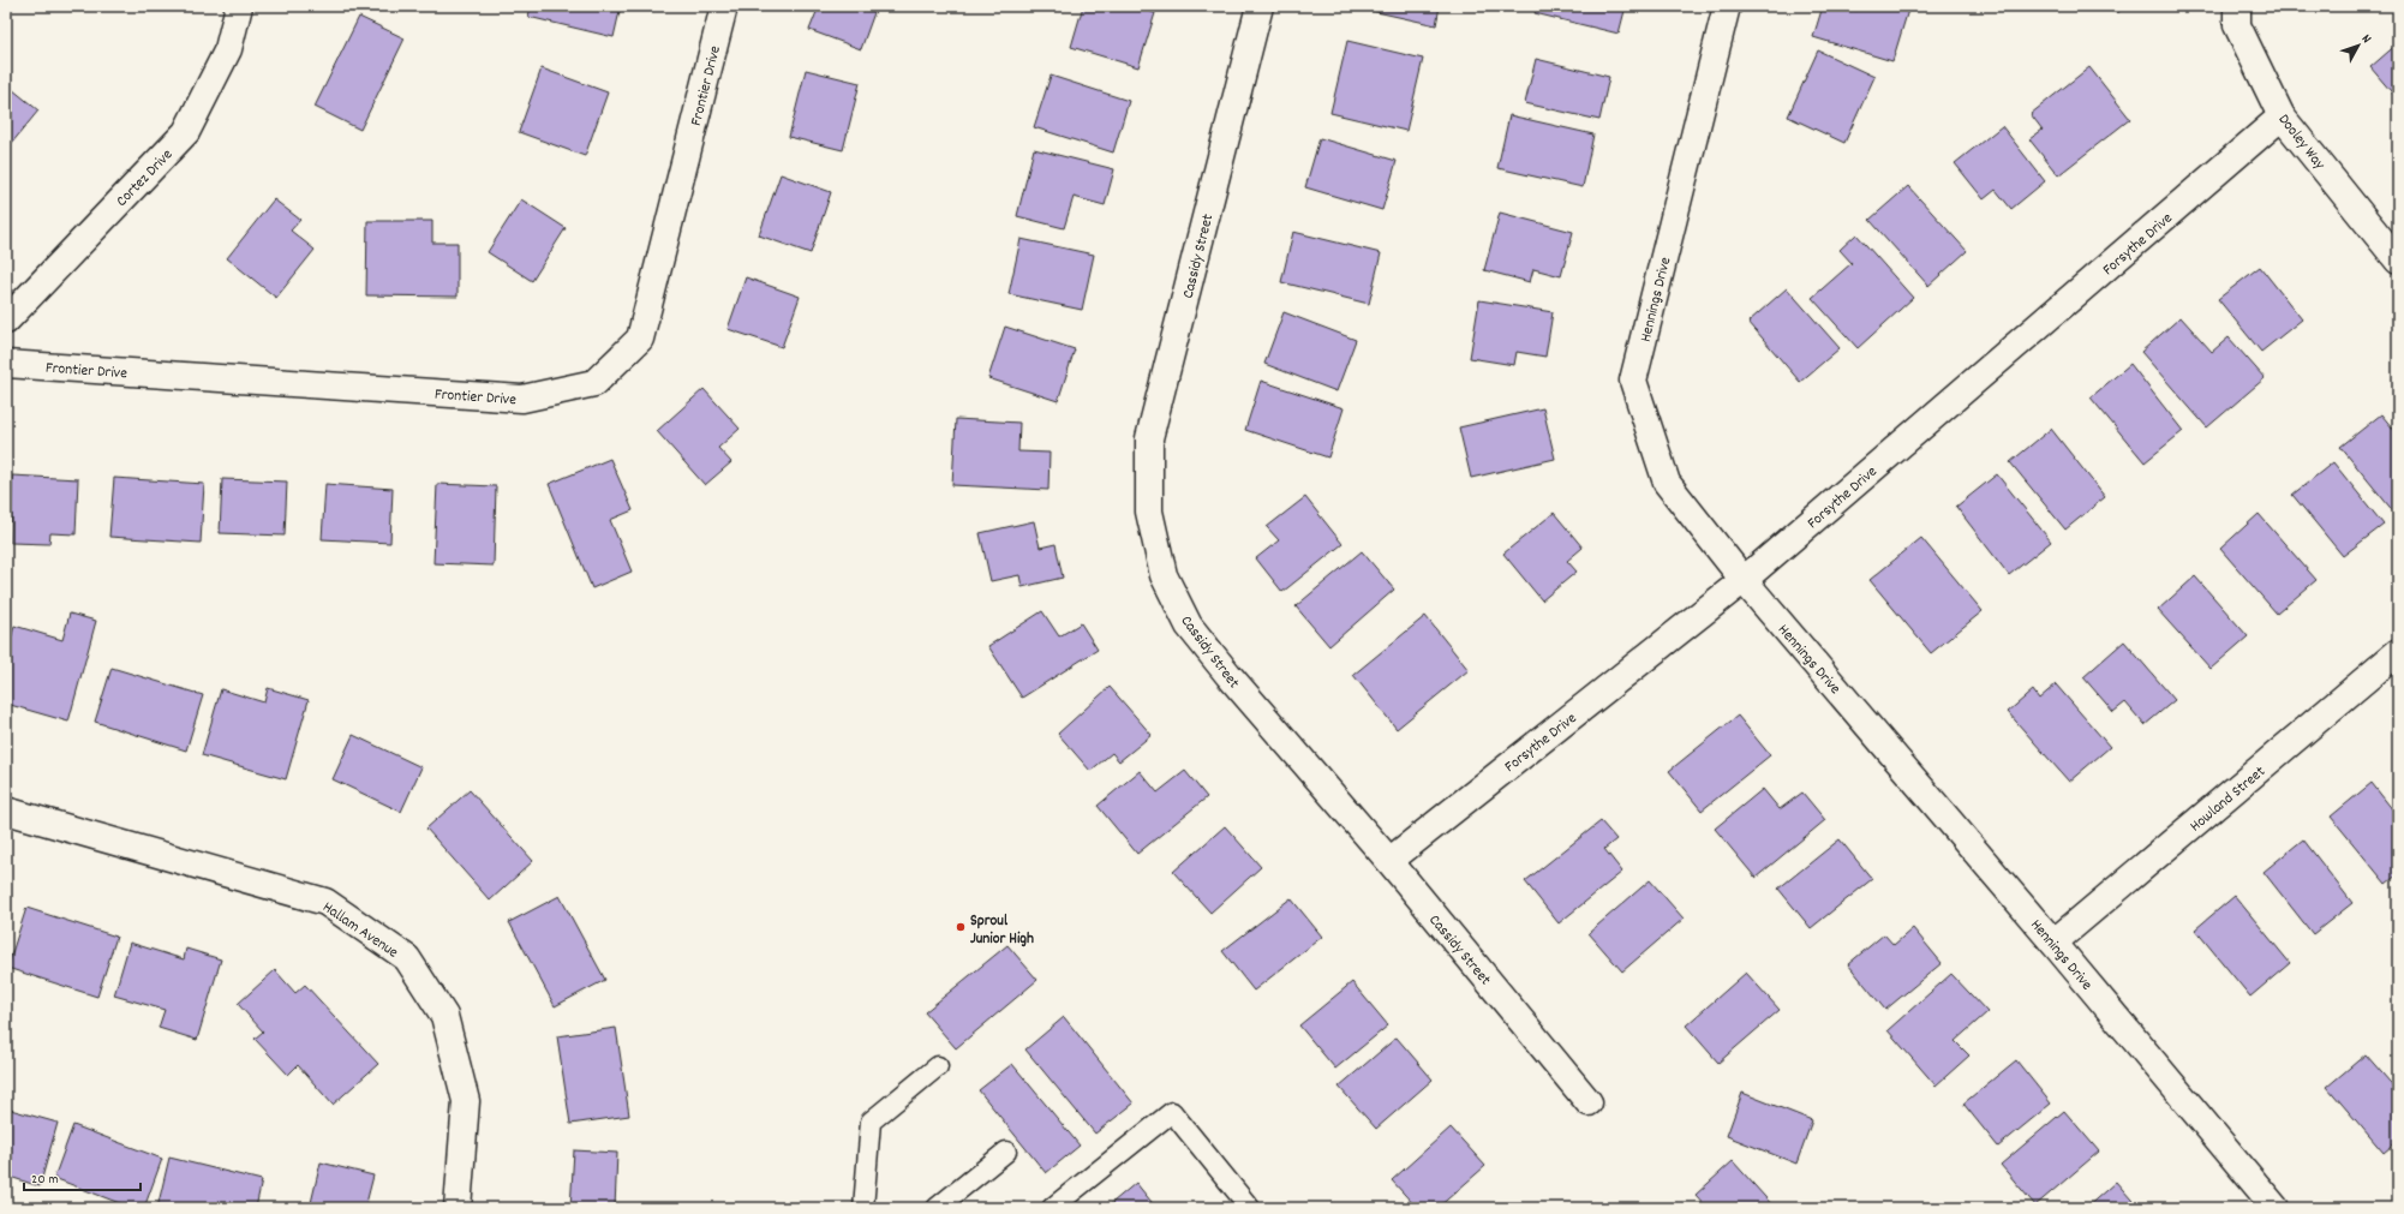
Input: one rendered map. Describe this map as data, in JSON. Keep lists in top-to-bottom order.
{
  "streets": {
    "street": [
      "Frontier Drive",
      "Dooley Way",
      "Cortez Drive",
      "Forsythe Drive",
      "Cassidy Street",
      "Hennings Drive",
      "Howland Street",
      "Hallam Avenue"
    ]
  },
  "crossings": [
    ["Dooley Way", "Forsythe Drive"],
    ["Forsythe Drive", "Cassidy Street"],
    ["Forsythe Drive", "Hennings Drive"],
    ["Hennings Drive", "Howland Street"]
  ],
  "places": ["Sproul Junior High"],
  "scale_bar": "20 m",
  "north": "top right"
}
